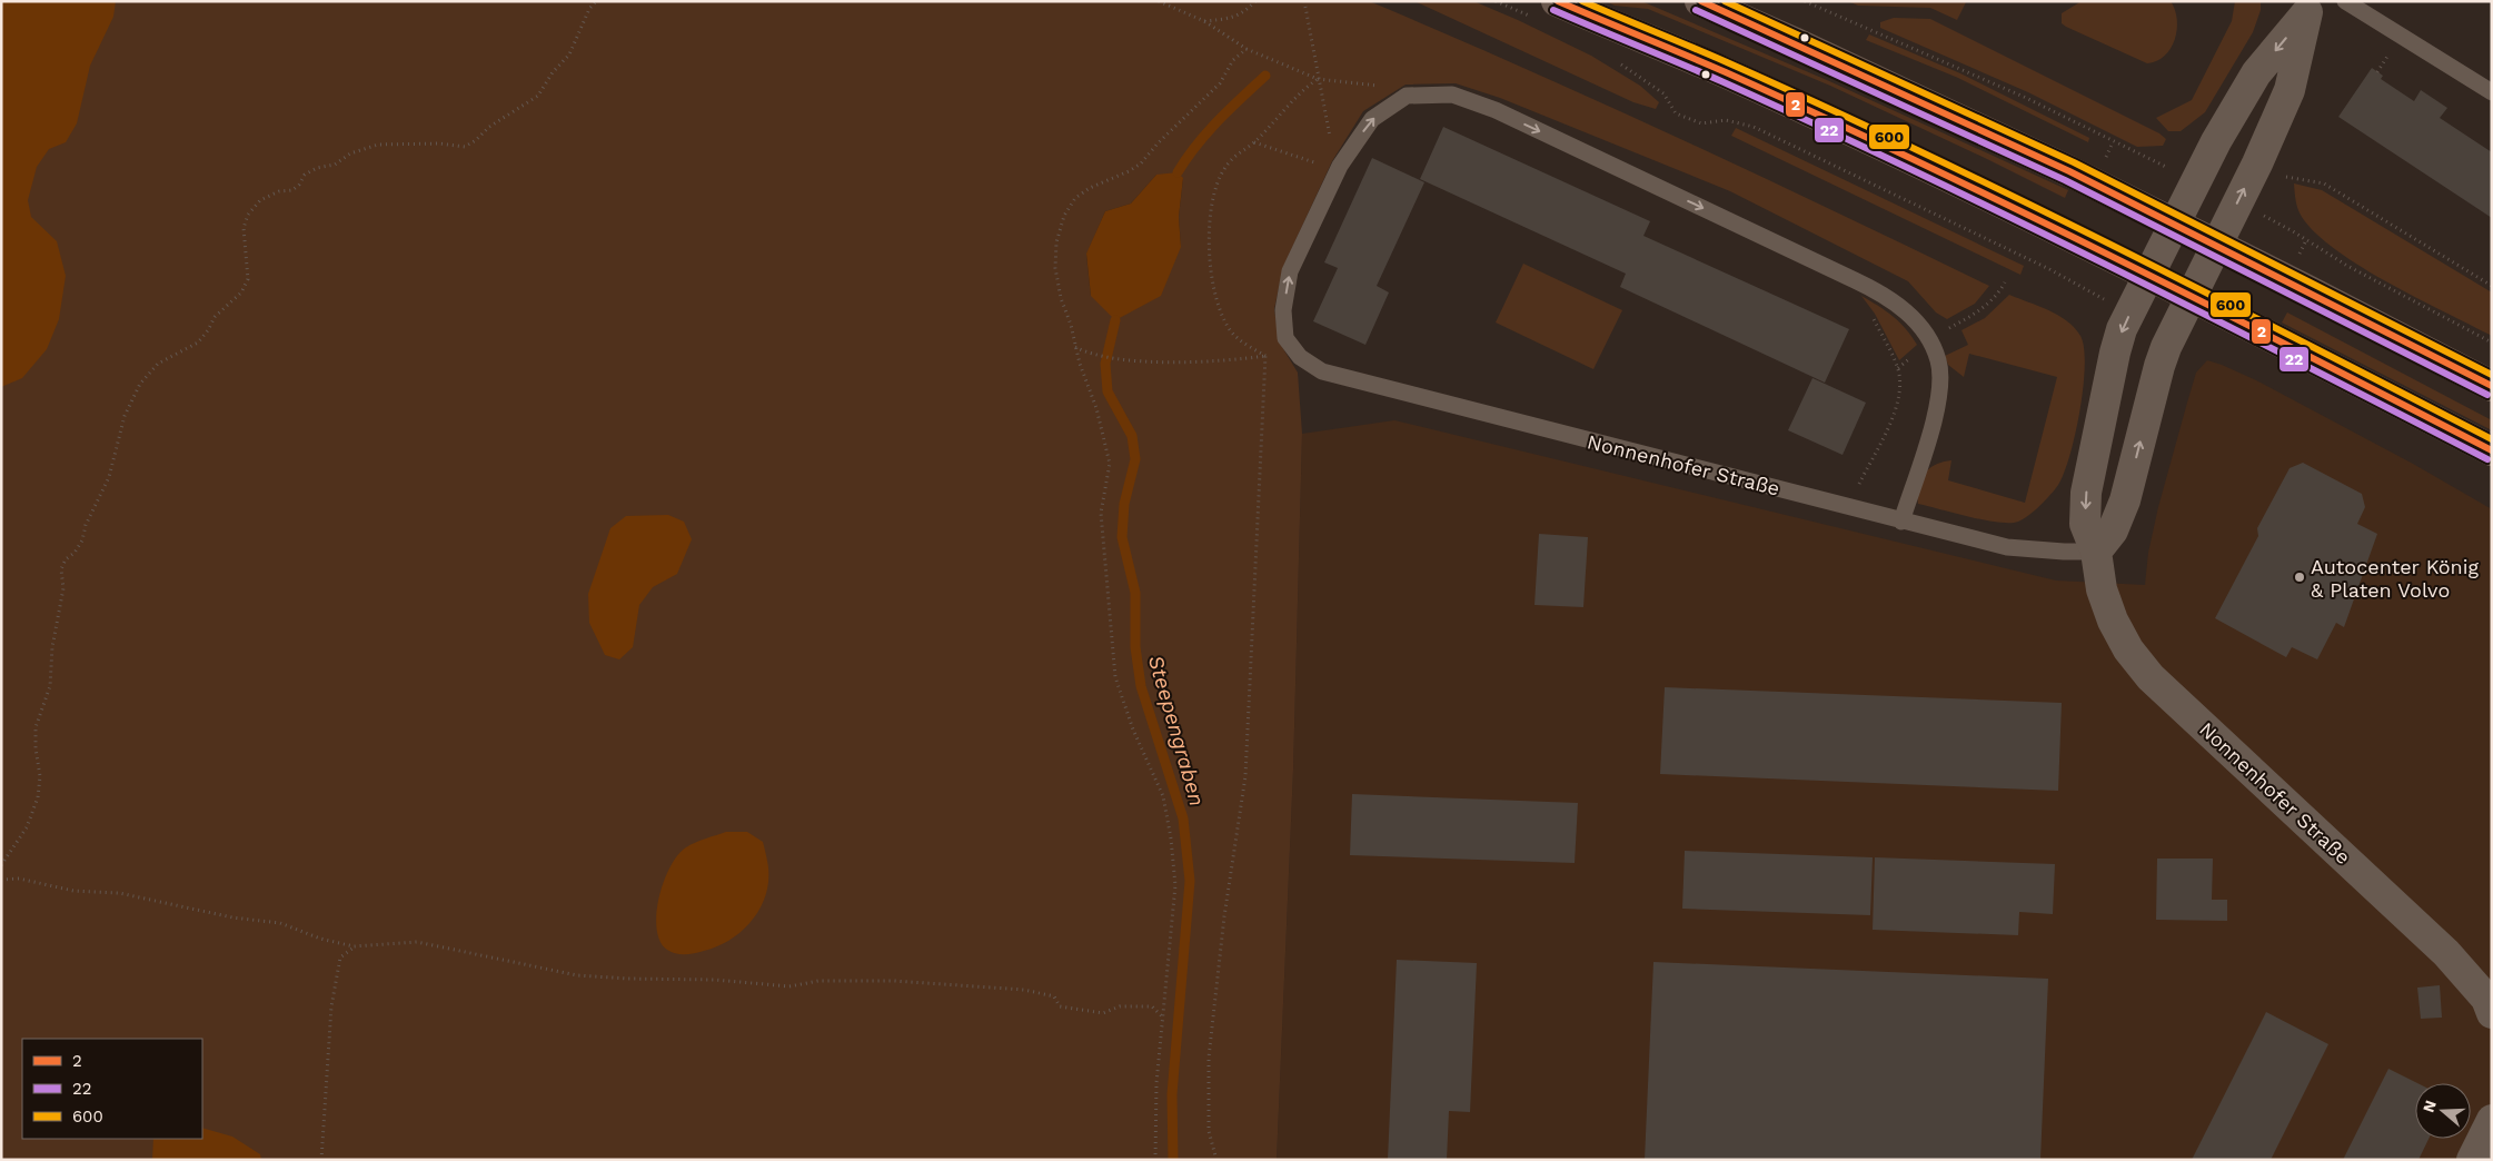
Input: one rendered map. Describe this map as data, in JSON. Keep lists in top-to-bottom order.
{
  "streets": {
    "street": ["Nonnenhofer Straße"]
  },
  "water": ["Steepengraben"],
  "places": ["Autocenter König & Platen Volvo"],
  "lines": ["transit line 2", "transit line 600", "transit line 22"],
  "legend": ["2", "22", "600"],
  "north": "left"
}
